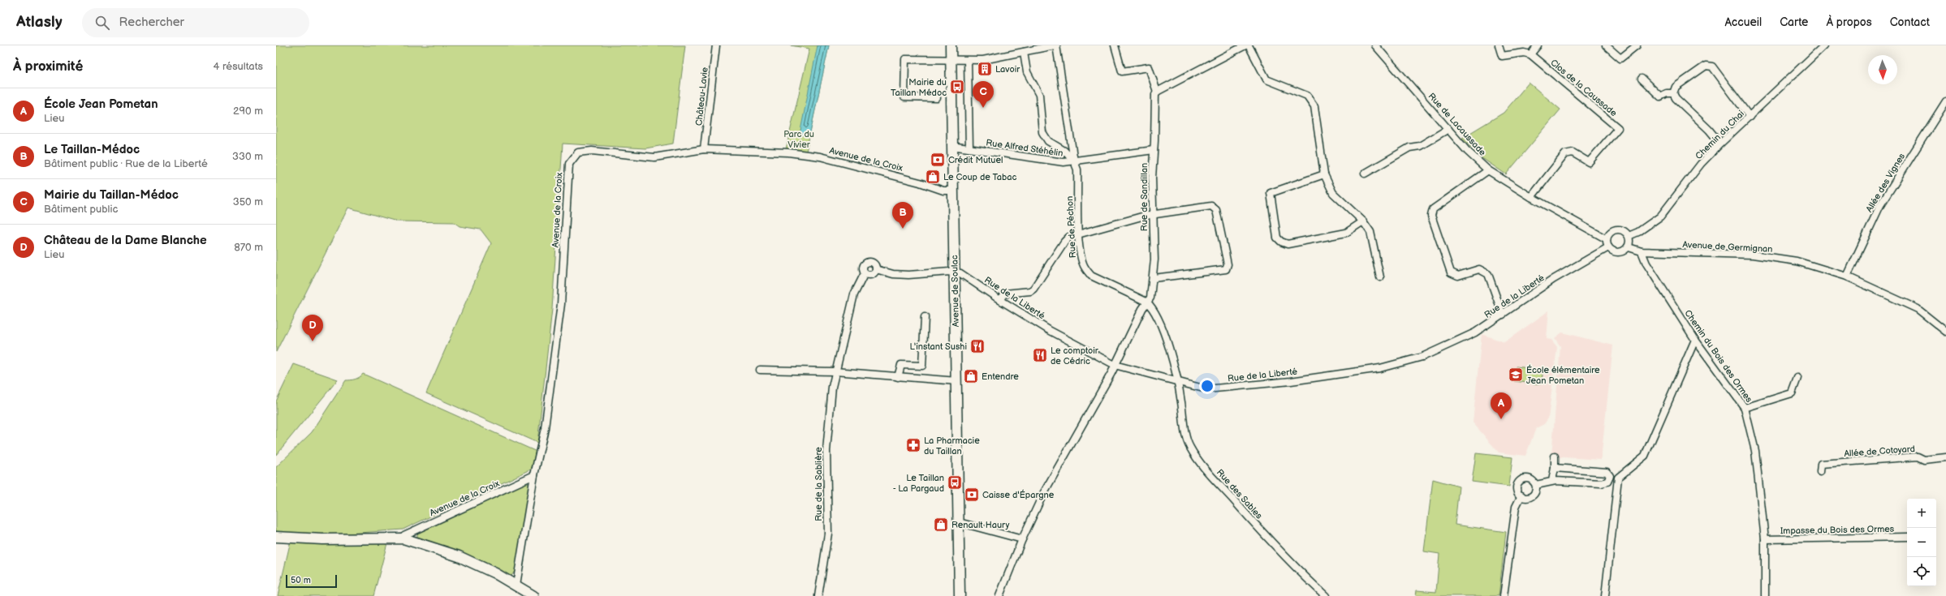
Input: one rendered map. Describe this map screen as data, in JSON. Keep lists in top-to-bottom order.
{
  "streets": {
    "main road": ["Avenue de Soulac"],
    "street": [
      "Clos de la Caussade",
      "Château-Lavie",
      "Rue de Lacaussade",
      "Chemin du Chai",
      "Rue Alfred Stéhélin",
      "Avenue de la Croix",
      "Allée des Vignes",
      "Rue de Sandillan",
      "Rue de Péchon",
      "Avenue de Germignan",
      "Rue de la Liberté",
      "Chemin du Bois des Ormes",
      "Allée de Cotoyard",
      "Rue de la Sablière",
      "Rue des Sables",
      "Impasse du Bois des Ormes"
    ]
  },
  "crossings": [
    ["Clos de la Caussade", "Rue de Lacaussade"],
    ["Château-Lavie", "Avenue de la Croix"],
    ["Rue de Lacaussade", "Chemin du Chai"],
    ["Rue de Lacaussade", "Avenue de Germignan"],
    ["Rue de Lacaussade", "Rue de la Liberté"],
    ["Chemin du Chai", "Avenue de Germignan"],
    ["Chemin du Chai", "Rue de la Liberté"],
    ["Rue Alfred Stéhélin", "Rue de Sandillan"],
    ["Rue Alfred Stéhélin", "Rue de Péchon"],
    ["Rue Alfred Stéhélin", "Avenue de Soulac"],
    ["Avenue de la Croix", "Avenue de Soulac"],
    ["Allée des Vignes", "Avenue de Germignan"],
    ["Rue de Sandillan", "Rue de Péchon"],
    ["Rue de Sandillan", "Rue de la Liberté"],
    ["Rue de Péchon", "Rue de la Liberté"],
    ["Rue de Péchon", "Rue des Sables"],
    ["Avenue de Germignan", "Rue de la Liberté"],
    ["Avenue de Germignan", "Chemin du Bois des Ormes"],
    ["Avenue de Soulac", "Rue de la Liberté"],
    ["Rue de la Liberté", "Rue de la Sablière"],
    ["Rue de la Liberté", "Rue des Sables"],
    ["Chemin du Bois des Ormes", "Impasse du Bois des Ormes"]
  ],
  "parks": ["Parc du Vivier"],
  "places": {
    "building": ["Lavoir"],
    "bus stop": ["Mairie du Taillan Médoc", "Le Taillan - La Pargaud"],
    "bank": ["Crédit Mutuel", "Caisse d'Épargne"],
    "shop": ["Le Coup de Tabac", "Entendre", "Renault Haury"],
    "restaurant": ["L'instant Sushi", "Le comptoir de Cédric"],
    "school or university": ["École élémentaire Jean Pometan"],
    "pharmacy": ["La Pharmacie du Taillan"]
  },
  "scale_bar": "50 m",
  "north": "bottom",
  "page": {
    "header": "Atlasly",
    "search": "Rechercher",
    "nav": [
      "Accueil",
      "Carte",
      "À propos",
      "Contact"
    ],
    "heading": ["À proximité", "4 résultats"],
    "pins": [
      "C",
      "B",
      "D",
      "A"
    ],
    "list": [
      {
        "mark": "A",
        "name": "École Jean Pometan",
        "note": "Lieu",
        "value": "290 m"
      },
      {
        "mark": "B",
        "name": "Le Taillan-Médoc",
        "note": "Bâtiment public · Rue de la Liberté",
        "value": "330 m"
      },
      {
        "mark": "C",
        "name": "Mairie du Taillan-Médoc",
        "note": "Bâtiment public",
        "value": "350 m"
      },
      {
        "mark": "D",
        "name": "Château de la Dame Blanche",
        "note": "Lieu",
        "value": "870 m"
      }
    ],
    "map_buttons": ["+", "−"],
    "scale": "50 m"
  }
}
